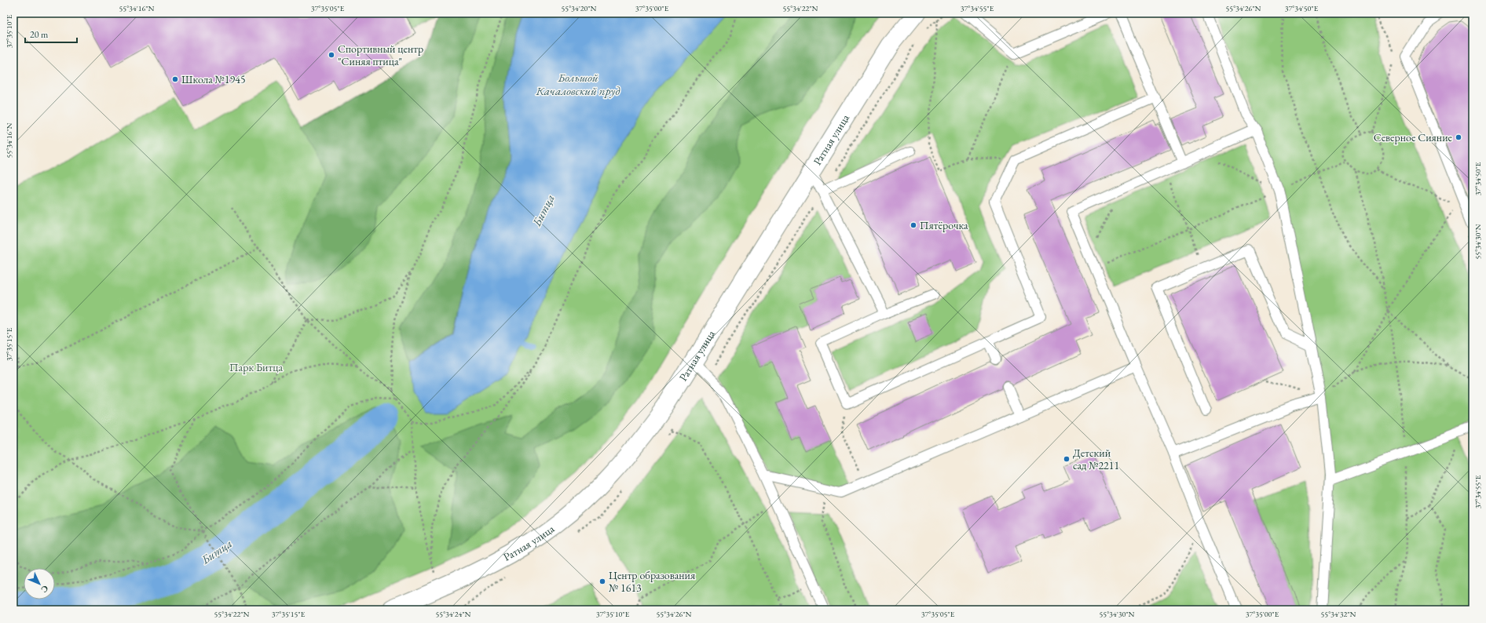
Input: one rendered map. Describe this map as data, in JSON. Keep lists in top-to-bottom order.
{
  "streets": {
    "street": ["Ратная улица"]
  },
  "water": ["Большой Качаловский пруд", "Битца"],
  "parks": ["Парк Битца"],
  "places": [
    "Спортивный центр \"Синяя птица\"",
    "Школа №1945",
    "Северное Сияние",
    "Пятёрочка",
    "Детский сад №2211",
    "Центр образования № 1613"
  ],
  "scale_bar": "20 m",
  "north": "bottom right",
  "coordinates": [
    "55°34'16\"N",
    "37°35'05\"E",
    "55°34'20\"N",
    "37°35'00\"E",
    "55°34'22\"N",
    "37°34'55\"E",
    "55°34'26\"N",
    "37°34'50\"E",
    "37°35'10\"E",
    "55°34'30\"N",
    "37°35'15\"E",
    "55°34'24\"N",
    "55°34'32\"N"
  ]
}
